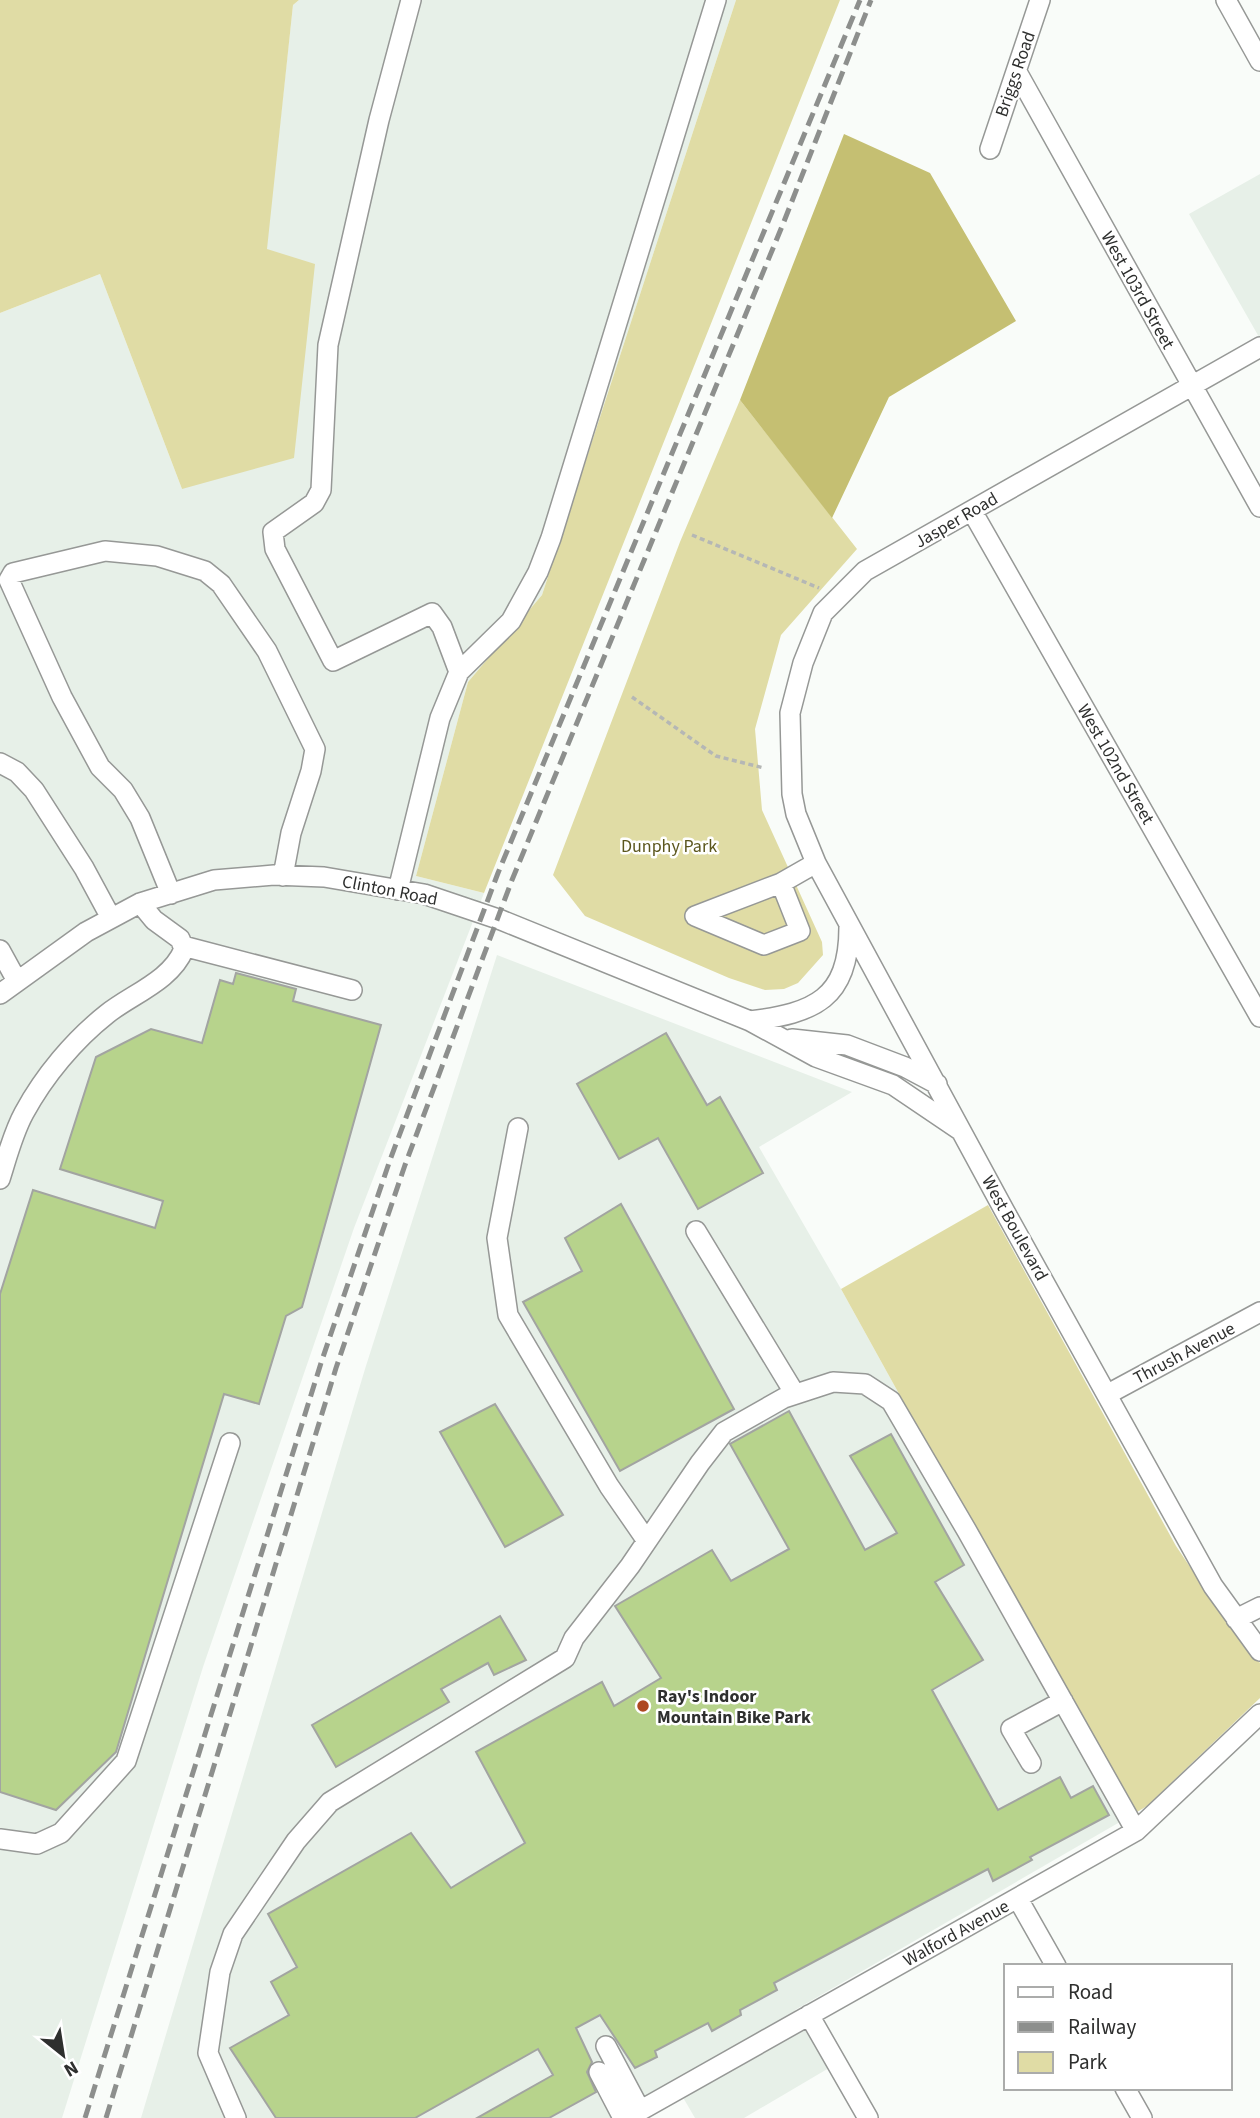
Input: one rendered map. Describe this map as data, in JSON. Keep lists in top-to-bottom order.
{
  "streets": {
    "street": [
      "Briggs Road",
      "West 103rd Street",
      "Jasper Road",
      "West 102nd Street",
      "Clinton Road",
      "West Boulevard",
      "Thrush Avenue",
      "Walford Avenue"
    ]
  },
  "crossings": [
    ["Briggs Road", "West 103rd Street"],
    ["West 103rd Street", "Jasper Road"],
    ["Jasper Road", "West 102nd Street"],
    ["Jasper Road", "West Boulevard"],
    ["Clinton Road", "West Boulevard"],
    ["West Boulevard", "Thrush Avenue"]
  ],
  "parks": ["Dunphy Park"],
  "places": ["Ray's Indoor Mountain Bike Park"],
  "legend": ["Road", "Railway", "Park"],
  "north": "bottom right"
}
